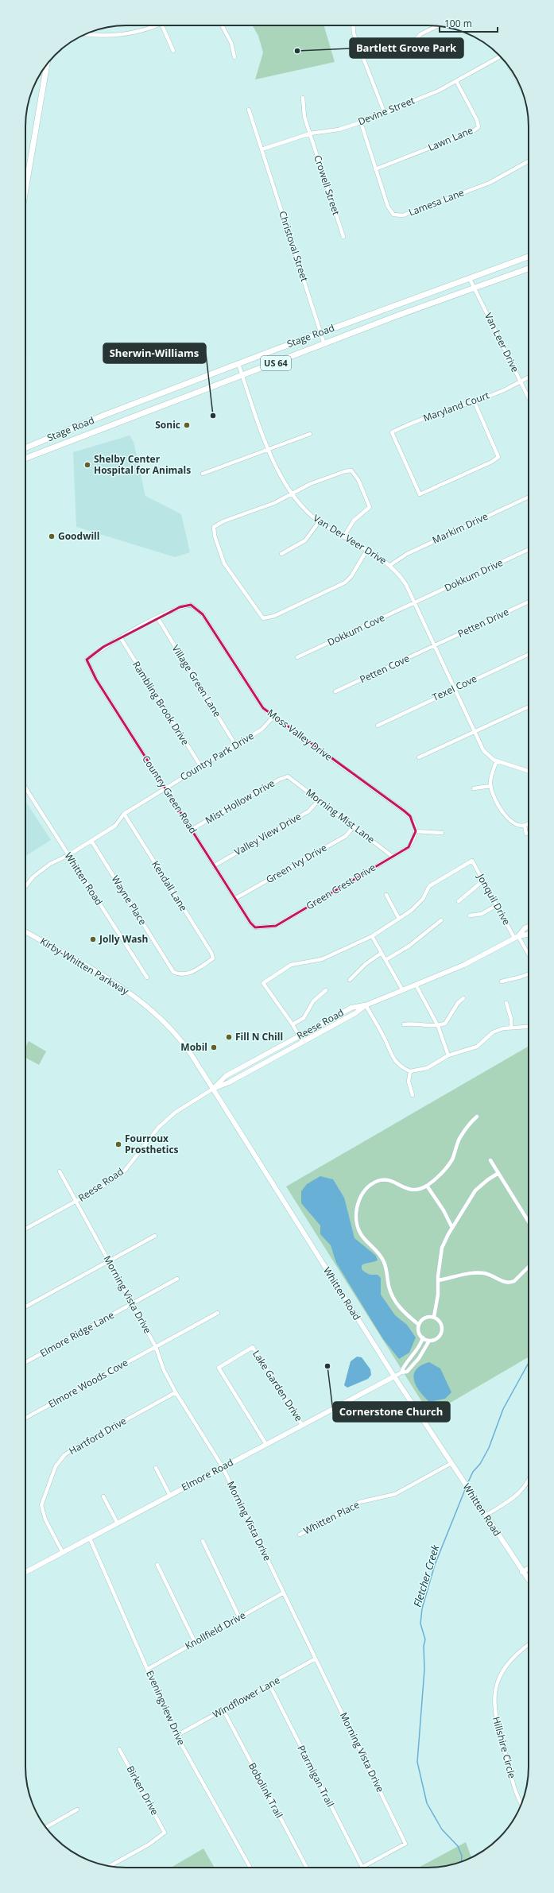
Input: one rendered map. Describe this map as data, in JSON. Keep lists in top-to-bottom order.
{
  "streets": {
    "main road": [
      "Stage Road",
      "US 64",
      "Whitten Road",
      "Kirby-Whitten Parkway",
      "Reese Road",
      "Elmore Road"
    ],
    "street": [
      "Devine Street",
      "Lawn Lane",
      "Crowell Street",
      "Lamesa Lane",
      "Christoval Street",
      "Van Leer Drive",
      "Maryland Court",
      "Markim Drive",
      "Van Der Veer Drive",
      "Dokkum Drive",
      "Petten Drive",
      "Dokkum Cove",
      "Petten Cove",
      "Village Green Lane",
      "Texel Cove",
      "Rambling Brook Drive",
      "Moss Valley Drive",
      "Country Park Drive",
      "Country Green Road",
      "Mist Hollow Drive",
      "Morning Mist Lane",
      "Valley View Drive",
      "Green Ivy Drive",
      "Kendall Lane",
      "Green Crest Drive",
      "Jonquil Drive",
      "Wayne Place",
      "Morning Vista Drive",
      "Elmore Ridge Lane",
      "Elmore Woods Cove",
      "Lake Garden Drive",
      "Hartford Drive",
      "Whitten Place",
      "Knollfield Drive",
      "Windflower Lane",
      "Eveningview Drive",
      "Hillshire Circle",
      "Ptarmigan Trail",
      "Birken Drive",
      "Bobolink Trail"
    ]
  },
  "crossings": [
    ["Devine Street", "Lawn Lane"],
    ["Devine Street", "Crowell Street"],
    ["Devine Street", "Lamesa Lane"],
    ["Devine Street", "Christoval Street"],
    ["Lawn Lane", "Lamesa Lane"],
    ["Christoval Street", "Stage Road"],
    ["Stage Road", "Van Leer Drive"],
    ["Stage Road", "Van Der Veer Drive"],
    ["Van Leer Drive", "Maryland Court"],
    ["Markim Drive", "Van Der Veer Drive"],
    ["Van Der Veer Drive", "Dokkum Drive"],
    ["Van Der Veer Drive", "Petten Drive"],
    ["Van Der Veer Drive", "Dokkum Cove"],
    ["Van Der Veer Drive", "Petten Cove"],
    ["Van Der Veer Drive", "Texel Cove"],
    ["Dokkum Drive", "Dokkum Cove"],
    ["Petten Drive", "Petten Cove"],
    ["Village Green Lane", "Moss Valley Drive"],
    ["Village Green Lane", "Country Park Drive"],
    ["Rambling Brook Drive", "Country Park Drive"],
    ["Rambling Brook Drive", "Country Green Road"],
    ["Moss Valley Drive", "Country Park Drive"],
    ["Moss Valley Drive", "Green Crest Drive"],
    ["Country Park Drive", "Country Green Road"],
    ["Country Park Drive", "Whitten Road"],
    ["Country Park Drive", "Kendall Lane"],
    ["Country Park Drive", "Wayne Place"],
    ["Country Green Road", "Mist Hollow Drive"],
    ["Country Green Road", "Valley View Drive"],
    ["Country Green Road", "Green Ivy Drive"],
    ["Country Green Road", "Green Crest Drive"],
    ["Mist Hollow Drive", "Morning Mist Lane"],
    ["Morning Mist Lane", "Valley View Drive"],
    ["Morning Mist Lane", "Green Ivy Drive"],
    ["Morning Mist Lane", "Green Crest Drive"],
    ["Whitten Road", "Kirby-Whitten Parkway"],
    ["Whitten Road", "Reese Road"],
    ["Whitten Road", "Elmore Road"],
    ["Whitten Road", "Whitten Place"],
    ["Kendall Lane", "Wayne Place"],
    ["Jonquil Drive", "Reese Road"],
    ["Reese Road", "Morning Vista Drive"],
    ["Morning Vista Drive", "Elmore Ridge Lane"],
    ["Morning Vista Drive", "Elmore Woods Cove"],
    ["Morning Vista Drive", "Hartford Drive"],
    ["Morning Vista Drive", "Elmore Road"],
    ["Morning Vista Drive", "Knollfield Drive"],
    ["Morning Vista Drive", "Windflower Lane"],
    ["Morning Vista Drive", "Ptarmigan Trail"],
    ["Lake Garden Drive", "Elmore Road"],
    ["Hartford Drive", "Elmore Road"],
    ["Elmore Road", "Eveningview Drive"],
    ["Knollfield Drive", "Eveningview Drive"],
    ["Windflower Lane", "Eveningview Drive"],
    ["Windflower Lane", "Ptarmigan Trail"],
    ["Windflower Lane", "Bobolink Trail"]
  ],
  "water": ["Fletcher Creek"],
  "places": [
    "Bartlett Grove Park",
    "Sherwin-Williams",
    "Sonic",
    "Shelby Center Hospital for Animals",
    "Goodwill",
    "Jolly Wash",
    "Fill N Chill",
    "Mobil",
    "Fourroux Prosthetics",
    "Cornerstone Church"
  ],
  "scale_bar": "100 m"
}
